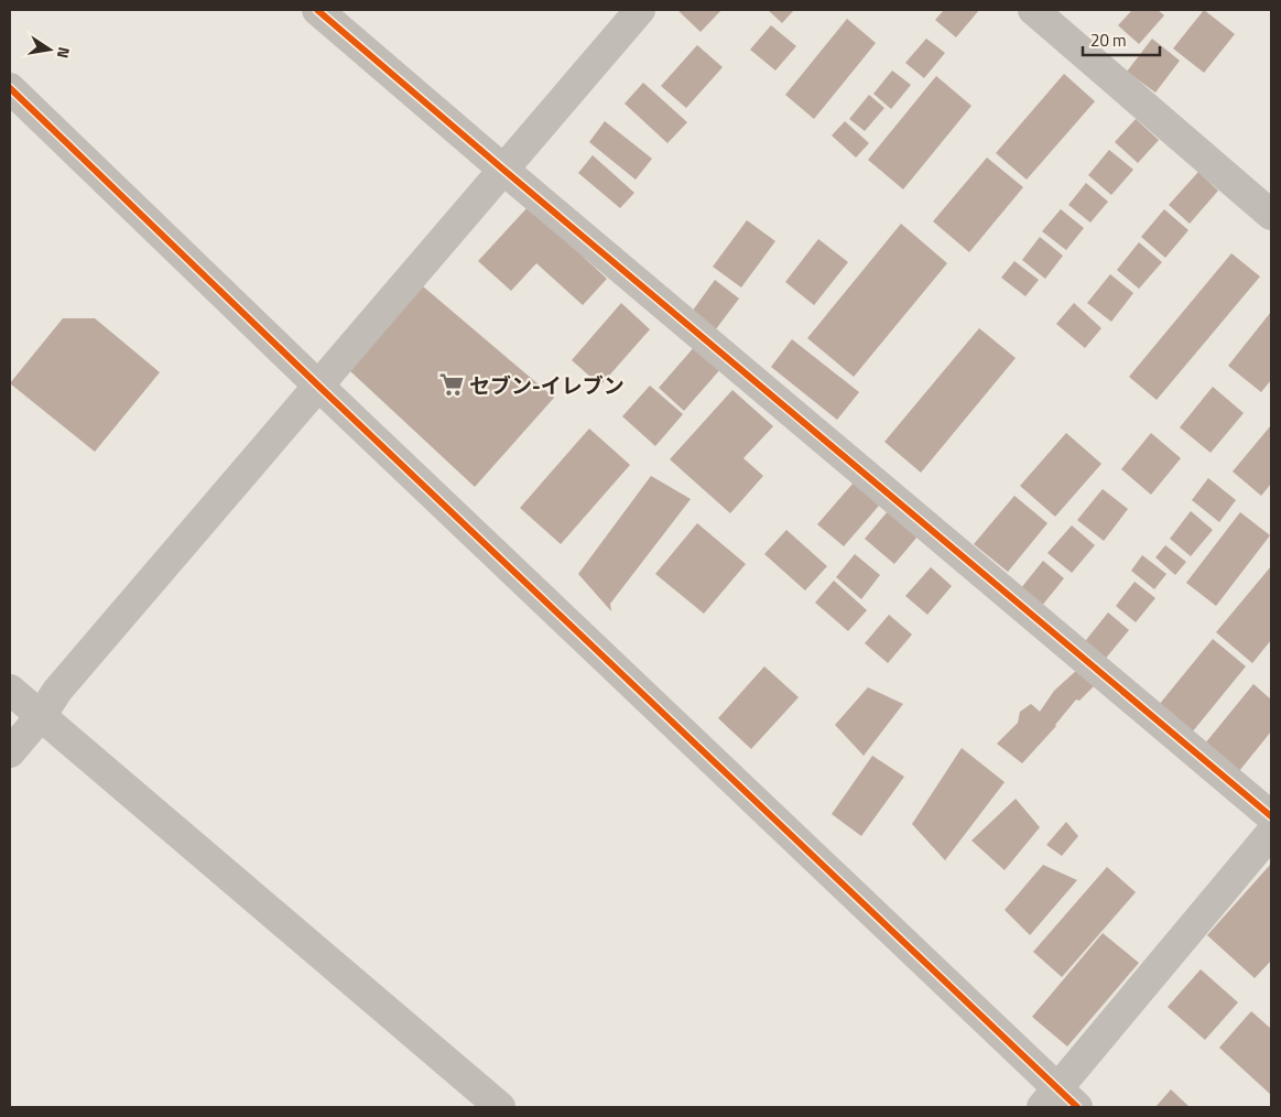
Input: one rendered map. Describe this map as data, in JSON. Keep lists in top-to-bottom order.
{
  "places": {
    "supermarket": ["セブン-イレブン"]
  },
  "scale_bar": "20 m",
  "north": "right"
}
